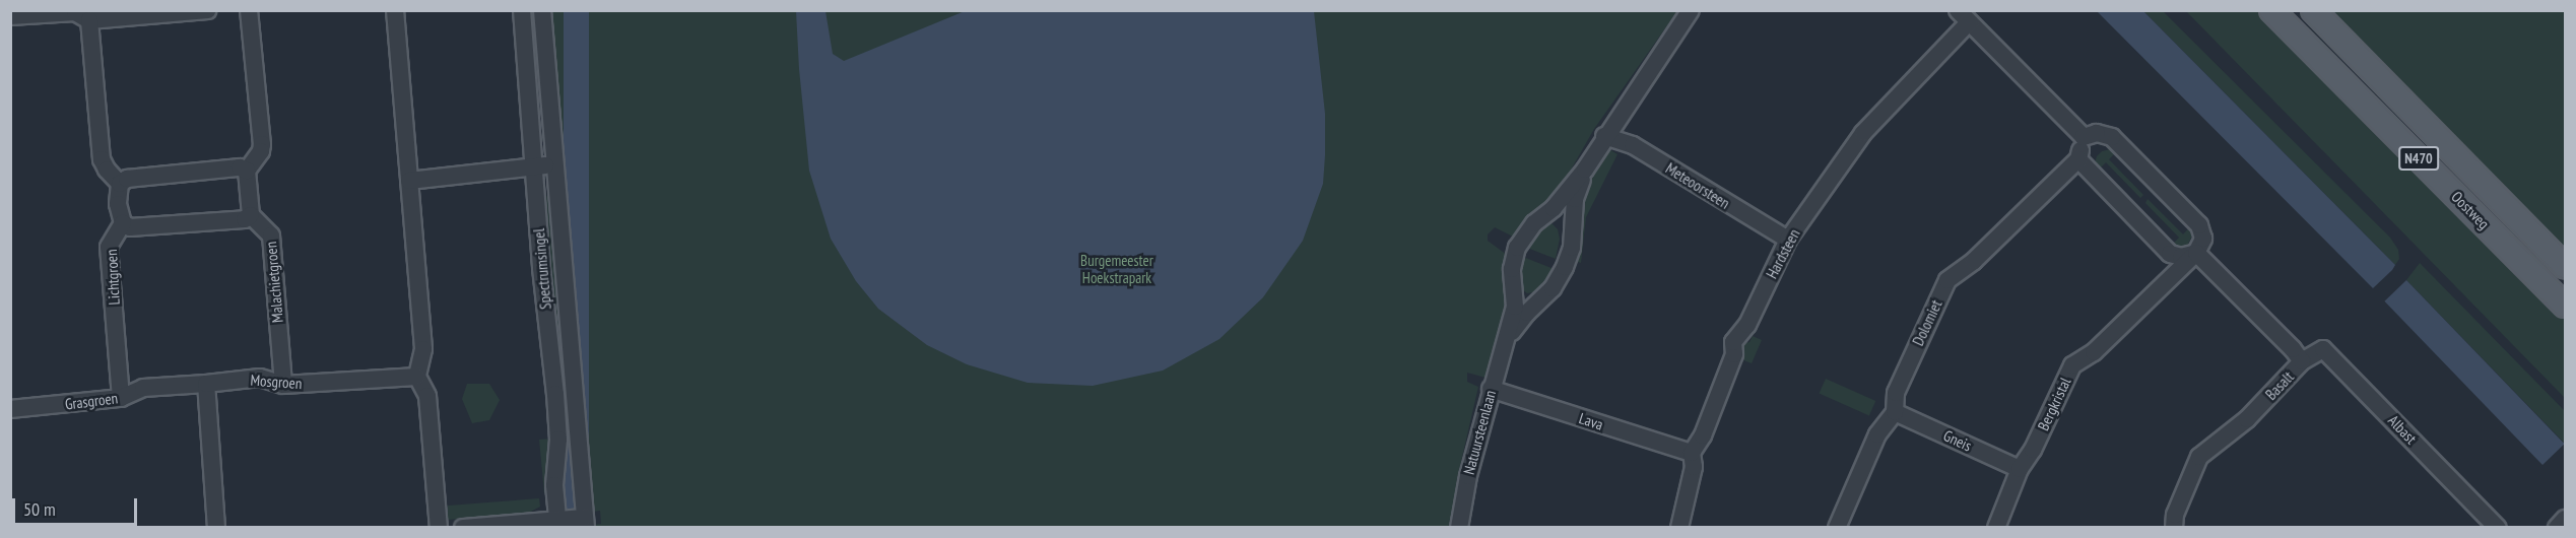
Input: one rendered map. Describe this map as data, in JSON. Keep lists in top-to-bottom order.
{
  "streets": {
    "main road": ["N470", "Oostweg"],
    "street": [
      "Meteoorsteen",
      "Hardsteen",
      "Spectrumsingel",
      "Lichtgroen",
      "Malachietgroen",
      "Dolomiet",
      "Mosgroen",
      "Basalt",
      "Grasgroen",
      "Bergkristal",
      "Lava",
      "Albast",
      "Natuursteenlaan",
      "Gneis"
    ]
  },
  "crossings": [
    ["Meteoorsteen", "Hardsteen"],
    ["Meteoorsteen", "Natuursteenlaan"],
    ["Hardsteen", "Lava"],
    ["Lichtgroen", "Grasgroen"],
    ["Malachietgroen", "Mosgroen"],
    ["Dolomiet", "Gneis"],
    ["Mosgroen", "Grasgroen"],
    ["Basalt", "Bergkristal"],
    ["Basalt", "Albast"],
    ["Bergkristal", "Gneis"],
    ["Lava", "Natuursteenlaan"]
  ],
  "parks": ["Burgemeester Hoekstrapark"],
  "scale_bar": "50 m"
}
